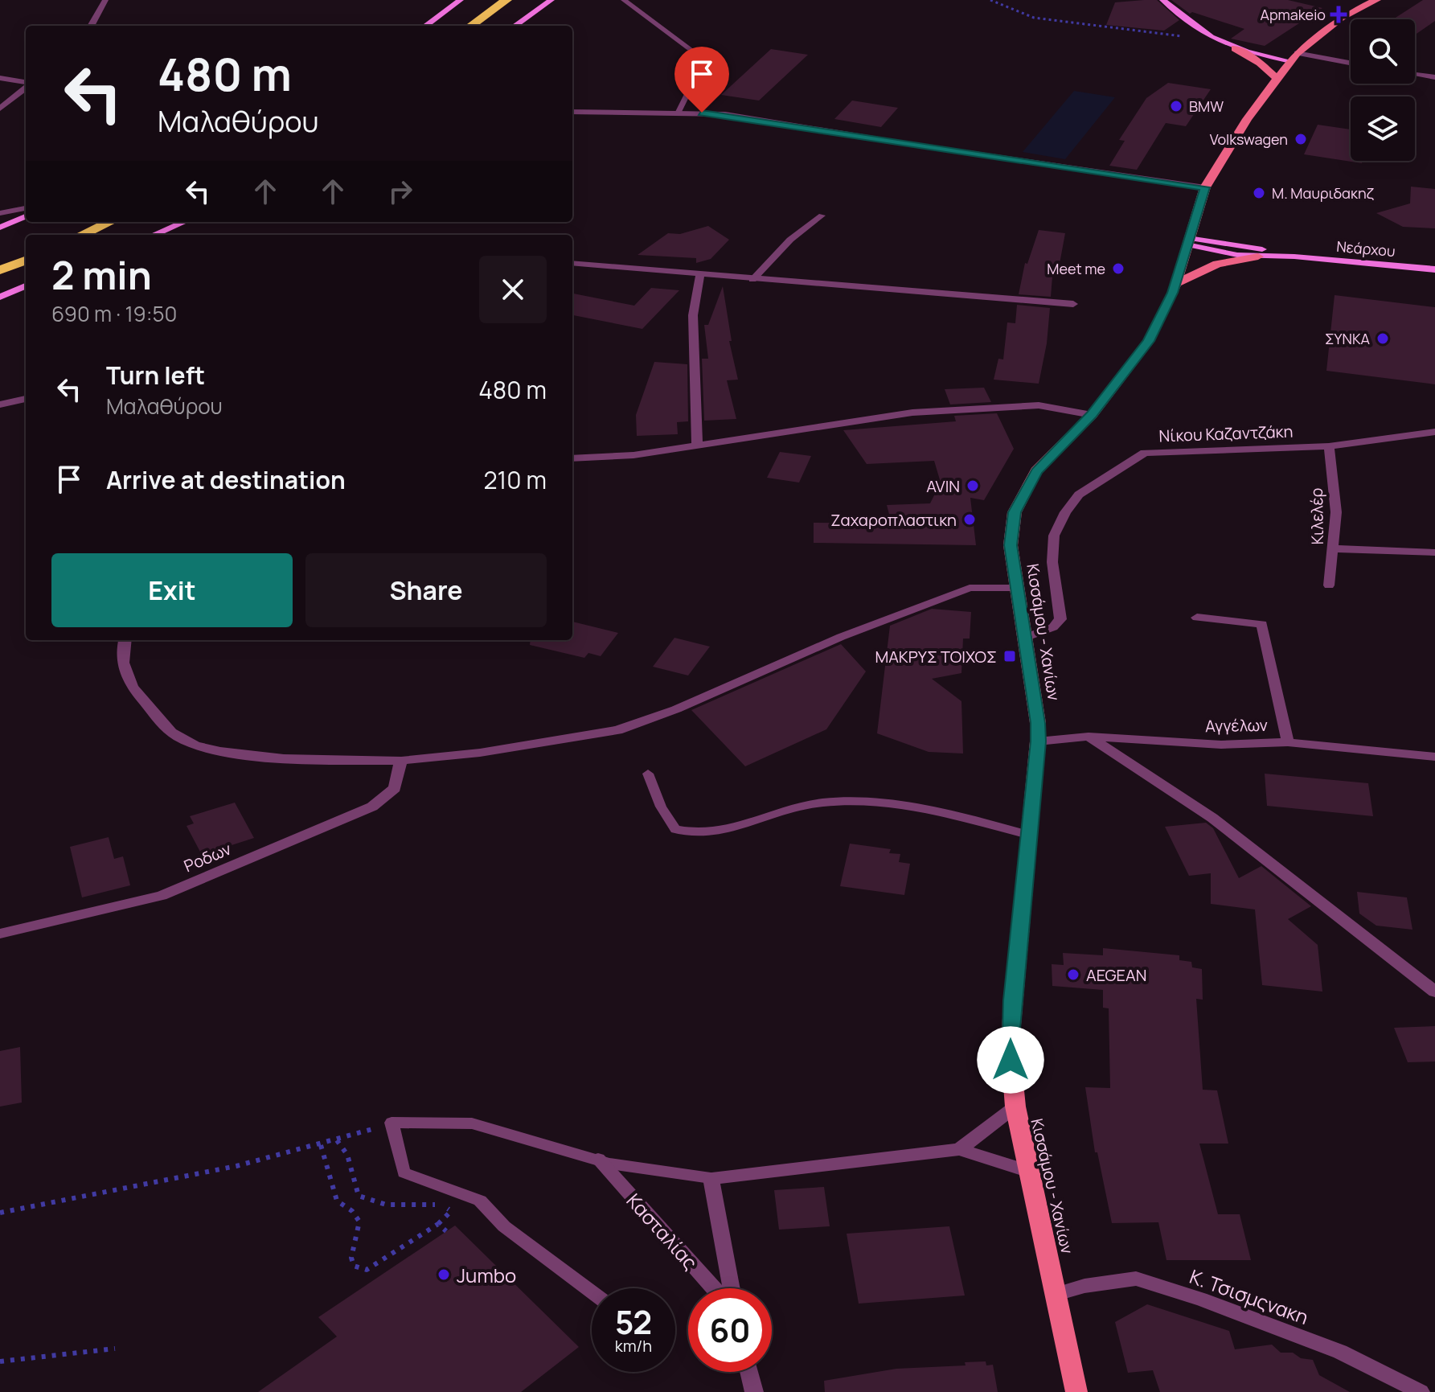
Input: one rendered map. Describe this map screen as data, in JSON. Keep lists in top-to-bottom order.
{
  "streets": {
    "main road": ["Κισσάμου - Χανίων"],
    "street": [
      "Νεάρχου",
      "Νίκου Καζαντζάκη",
      "Κιλελέρ",
      "Αγγέλων",
      "Ροδων",
      "Κασταλίας",
      "Κ. Τσισμςνακη"
    ]
  },
  "crossings": [
    ["Νεάρχου", "Κισσάμου - Χανίων"],
    ["Νίκου Καζαντζάκη", "Κιλελέρ"],
    ["Νίκου Καζαντζάκη", "Κισσάμου - Χανίων"],
    ["Κισσάμου - Χανίων", "Αγγέλων"],
    ["Κισσάμου - Χανίων", "Κ. Τσισμςνακη"]
  ],
  "places": {
    "health": ["Apmakeio"],
    "other": [
      "BMW",
      "Volkswagen",
      "Μ. Μαυριδακηζ",
      "Meet me",
      "ΣΥΝΚΑ",
      "AVIN",
      "Ζαχαροπλαστικη",
      "AEGEAN",
      "Jumbo"
    ],
    "transit": ["ΜΑΚΡΥΣ ΤΟΙΧΟΣ"]
  },
  "page": {
    "turn": ["480 m", "Μαλαθύρου"],
    "heading": ["2 min", "690 m · 19:50"],
    "list": [
      {
        "name": "Turn left",
        "note": "Μαλαθύρου",
        "value": "480 m"
      },
      {
        "name": "Arrive at destination",
        "value": "210 m"
      }
    ],
    "buttons": ["Exit", "Share"],
    "speed": "52 km/h",
    "limit": "60"
  }
}
